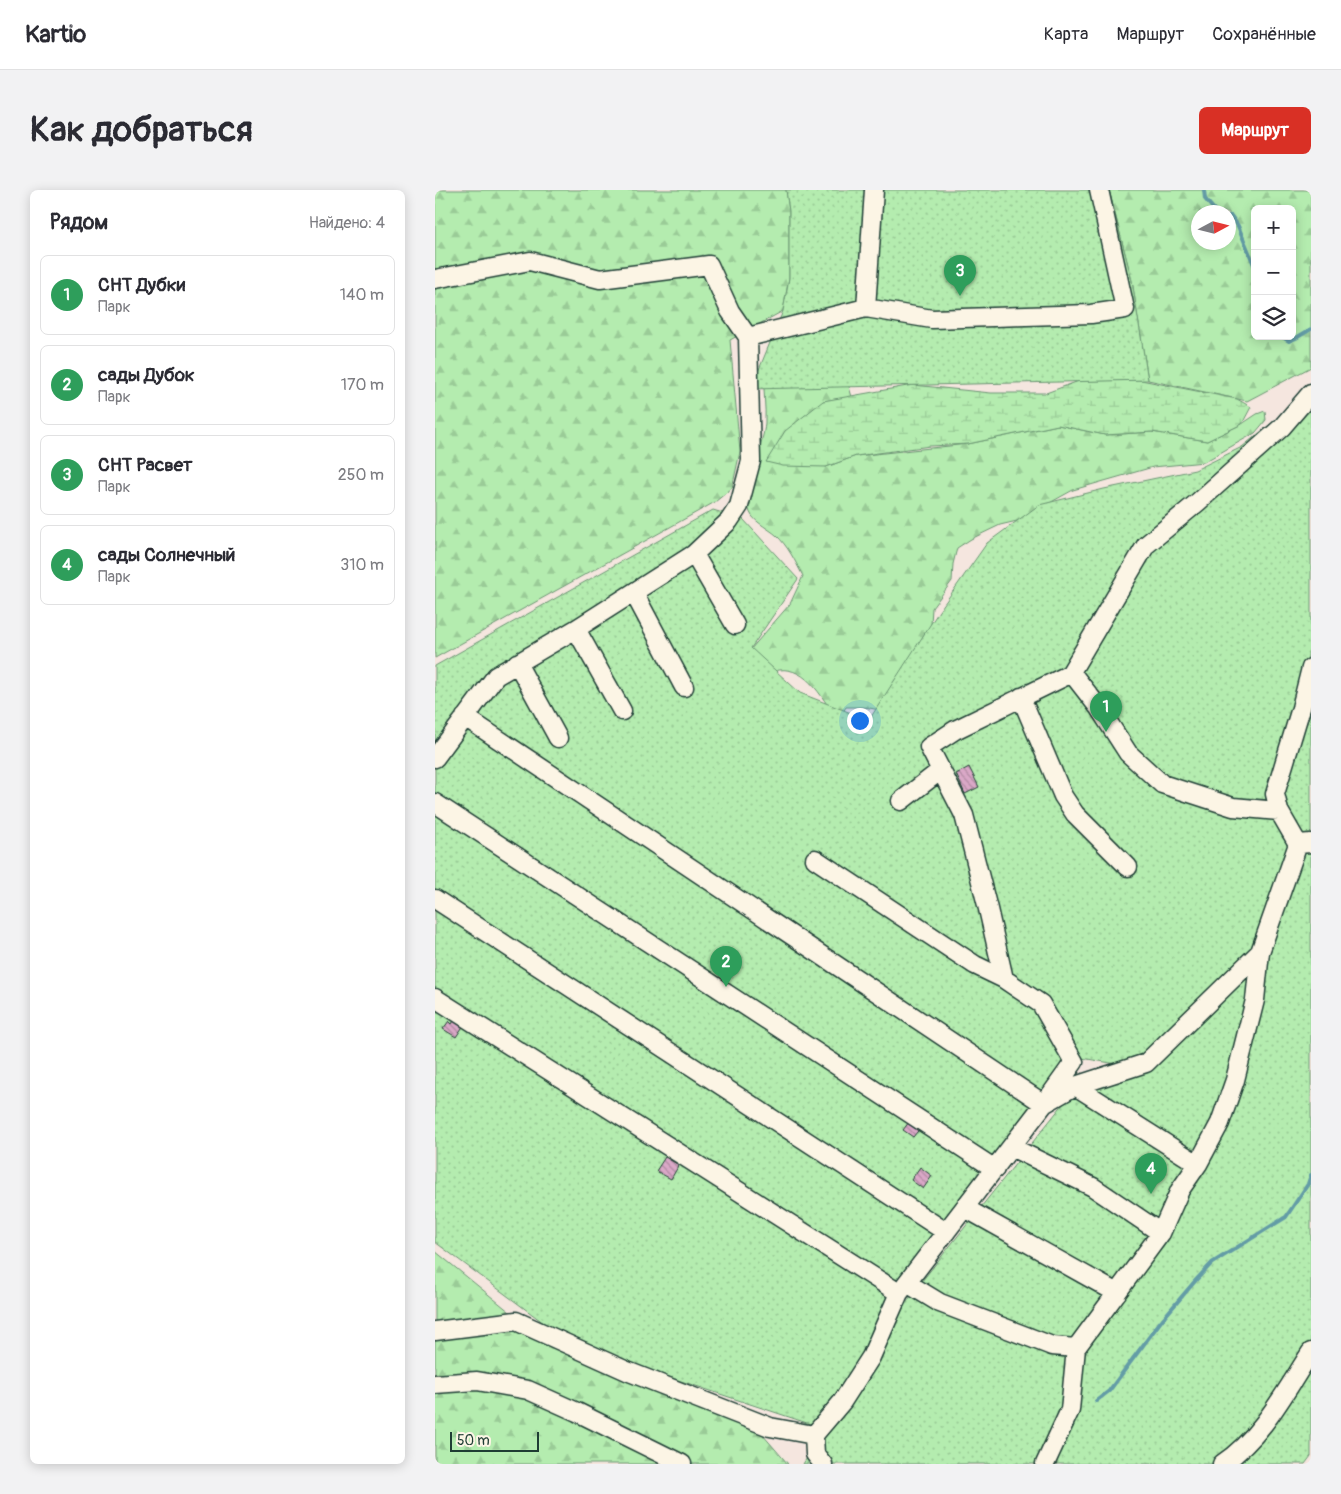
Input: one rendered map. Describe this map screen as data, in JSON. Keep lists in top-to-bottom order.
{
  "scale_bar": "50 m",
  "north": "right",
  "page": {
    "header": "Kartio",
    "nav": ["Карта", "Маршрут", "Сохранённые"],
    "buttons": "Маршрут",
    "title": "Как добраться",
    "heading": ["Рядом", "Найдено: 4"],
    "map_buttons": ["+", "−"],
    "list": [
      {
        "mark": "1",
        "name": "СНТ Дубки",
        "note": "Парк",
        "value": "140 m"
      },
      {
        "mark": "2",
        "name": "сады Дубок",
        "note": "Парк",
        "value": "170 m"
      },
      {
        "mark": "3",
        "name": "СНТ Расвет",
        "note": "Парк",
        "value": "250 m"
      },
      {
        "mark": "4",
        "name": "сады Солнечный",
        "note": "Парк",
        "value": "310 m"
      }
    ],
    "pins": [
      "3",
      "1",
      "2",
      "4"
    ],
    "scale": "50 m"
  }
}
